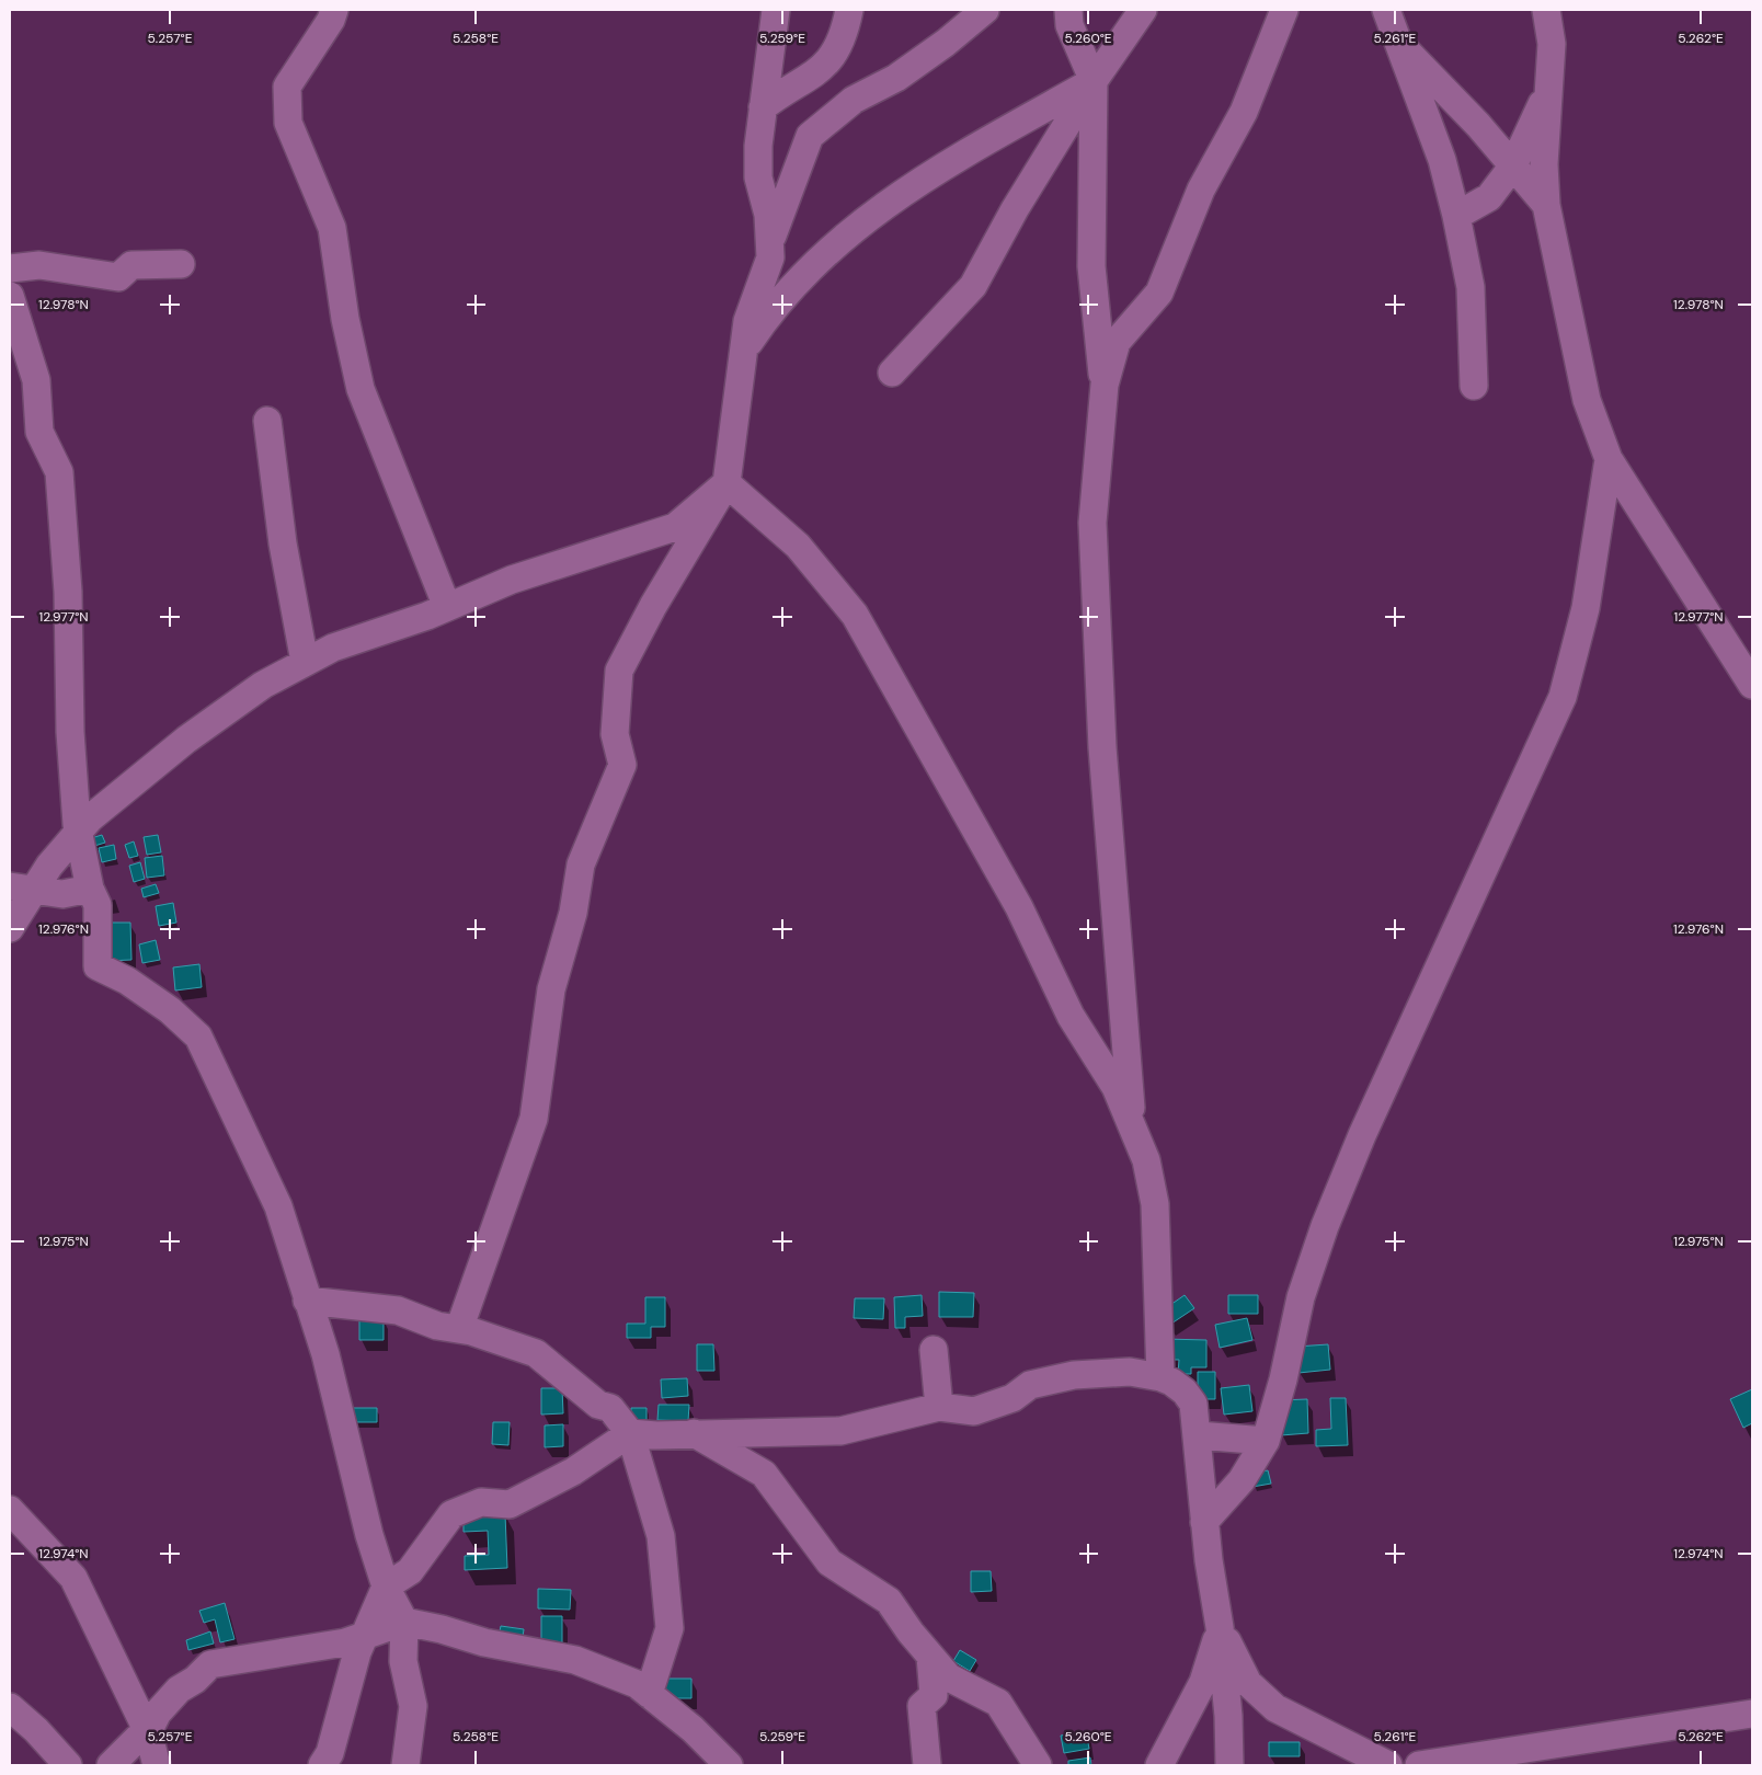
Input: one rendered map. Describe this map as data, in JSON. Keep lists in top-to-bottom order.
{
  "coordinates": [
    "5.257°E",
    "5.258°E",
    "5.259°E",
    "5.260°E",
    "5.261°E",
    "5.262°E",
    "12.978°N",
    "12.977°N",
    "12.976°N",
    "12.975°N",
    "12.974°N"
  ]
}
